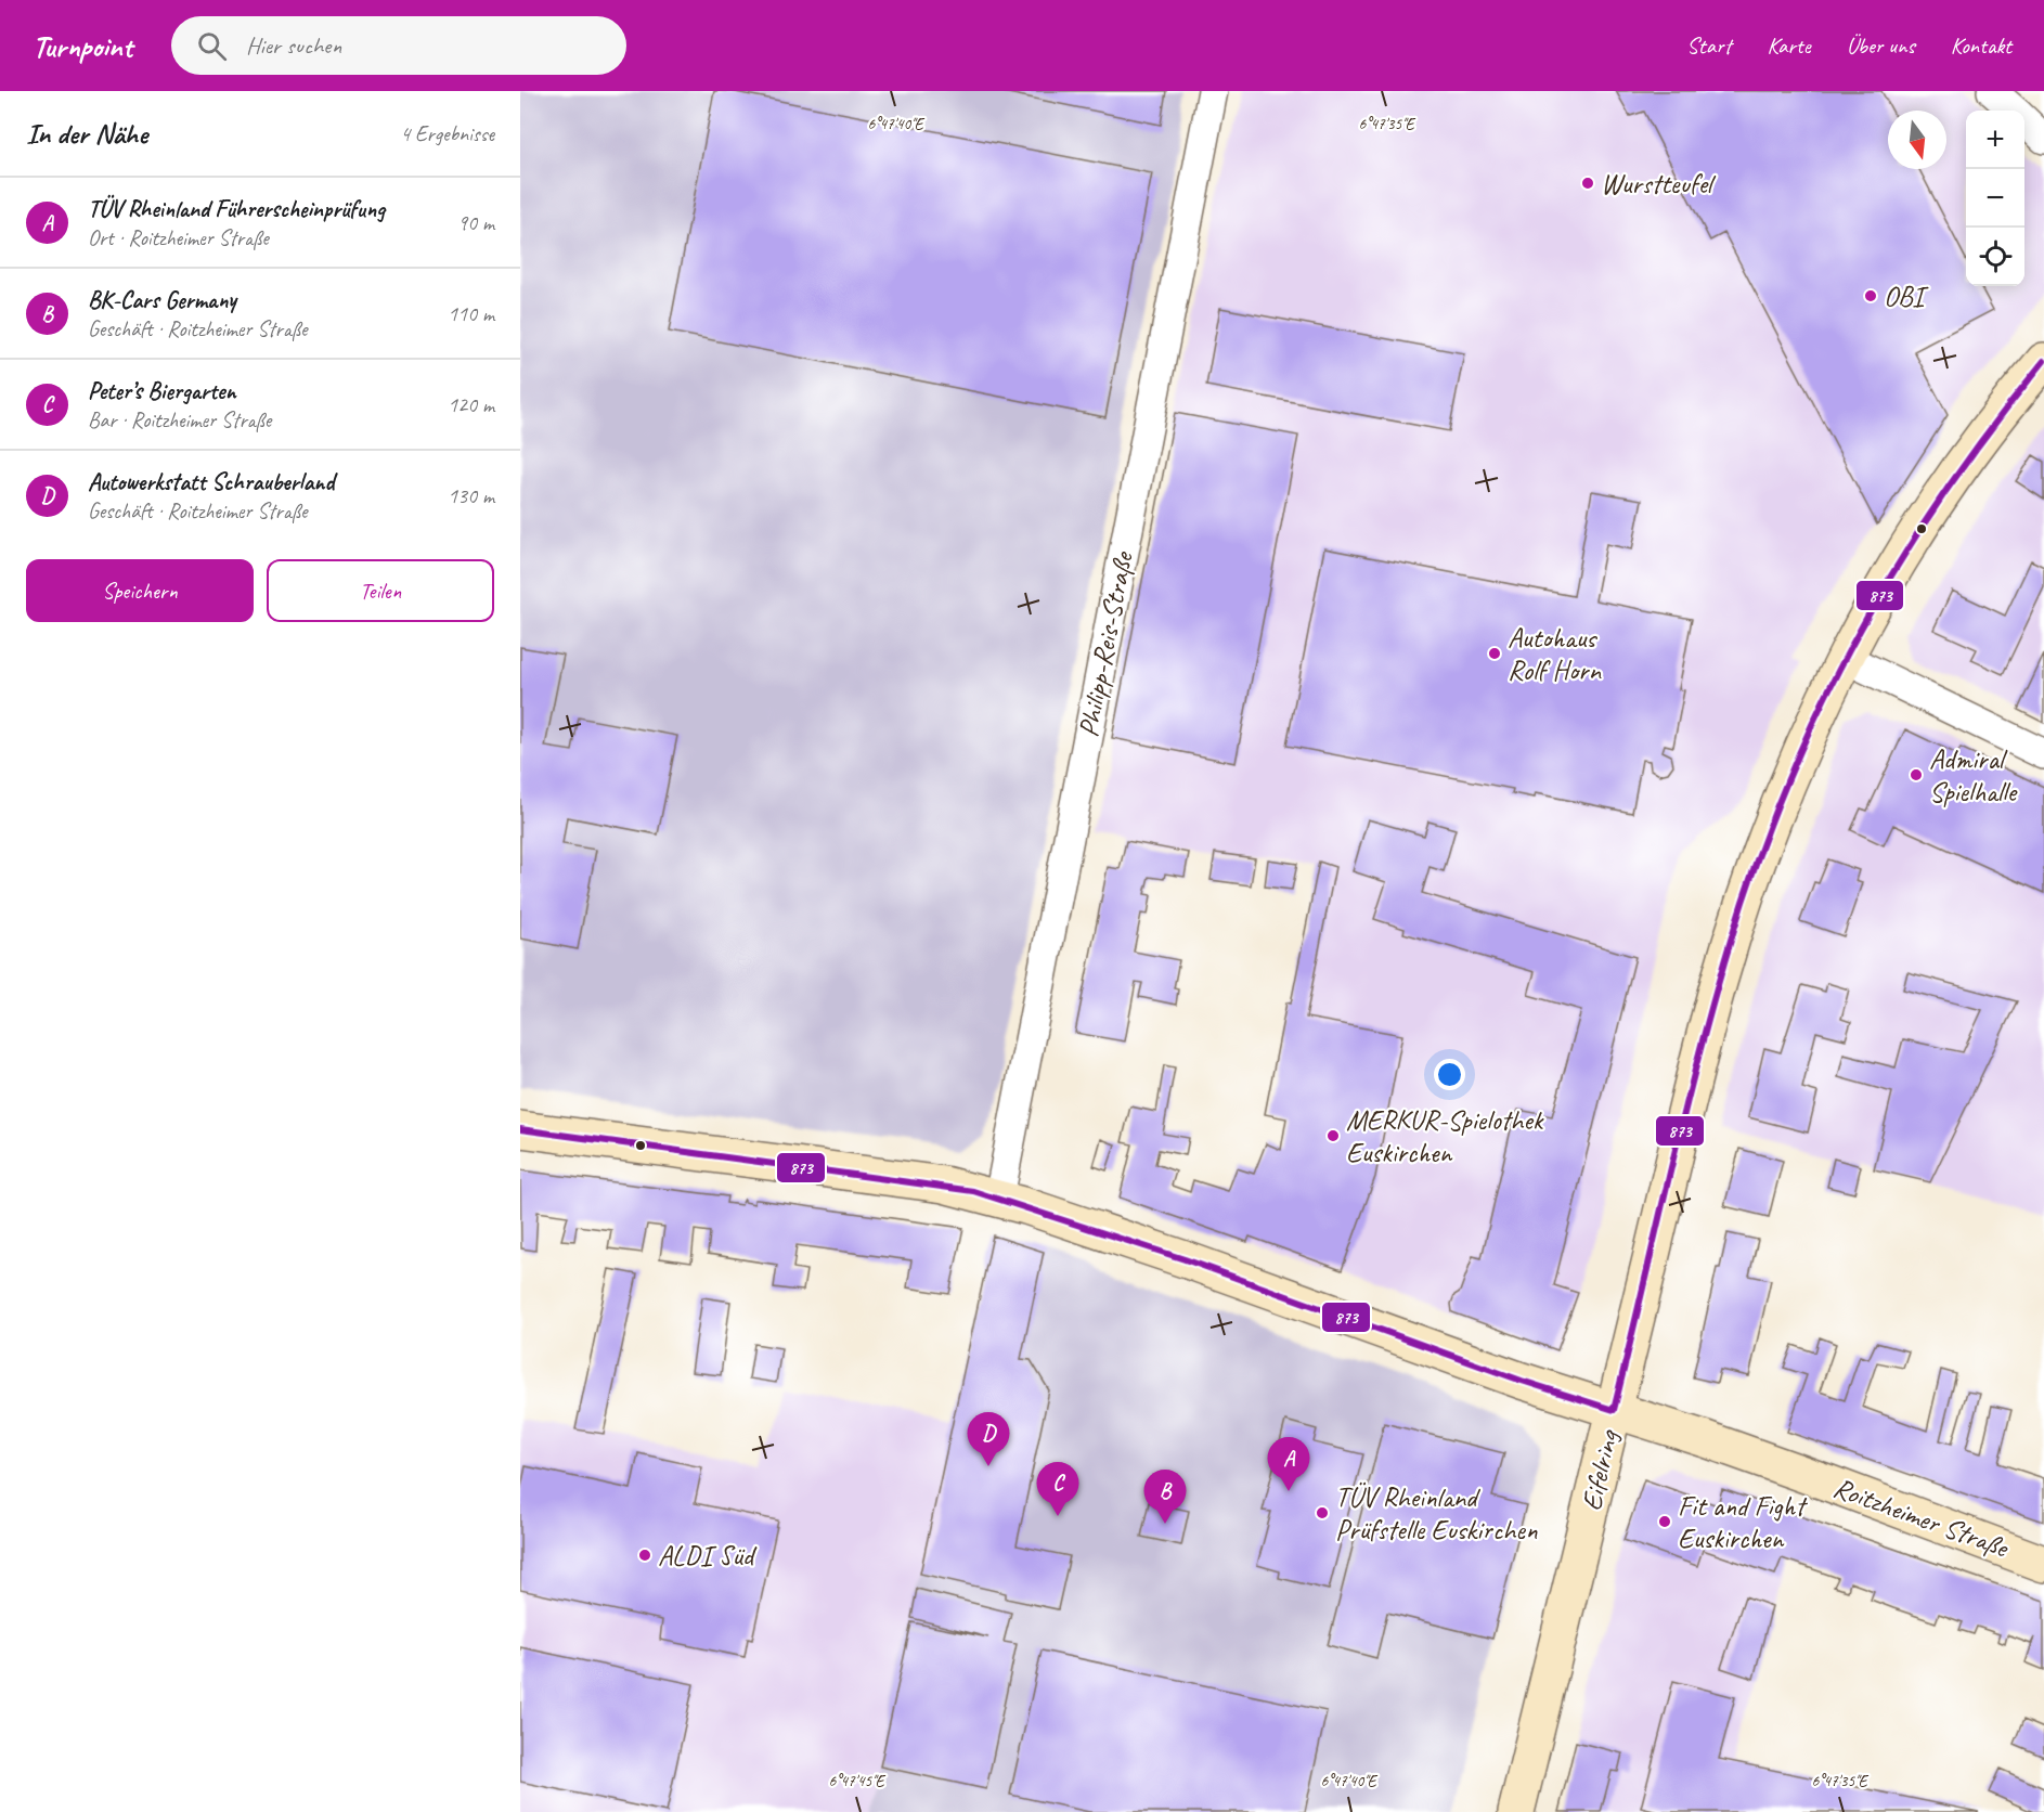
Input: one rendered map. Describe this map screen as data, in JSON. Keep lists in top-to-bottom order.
{
  "streets": {
    "street": ["Philipp-Reis-Straße", "Eifelring", "Roitzheimer Straße"]
  },
  "crossings": [
    ["Philipp-Reis-Straße", "Roitzheimer Straße"],
    ["Eifelring", "Roitzheimer Straße"]
  ],
  "places": [
    "Wurstteufel",
    "OBI",
    "Autohaus Rolf Horn",
    "Admiral Spielhalle",
    "MERKUR-Spielothek Euskirchen",
    "TÜV Rheinland Prüfstelle Euskirchen",
    "Fit and Fight Euskirchen",
    "ALDI Süd"
  ],
  "lines": ["transit line 873"],
  "north": "bottom",
  "page": {
    "header": "Turnpoint",
    "search": "Hier suchen",
    "nav": [
      "Start",
      "Karte",
      "Über uns",
      "Kontakt"
    ],
    "heading": ["In der Nähe", "4 Ergebnisse"],
    "map_buttons": ["+", "−"],
    "list": [
      {
        "mark": "A",
        "name": "TÜV Rheinland Führerscheinprüfung",
        "note": "Ort · Roitzheimer Straße",
        "value": "90 m"
      },
      {
        "mark": "B",
        "name": "BK-Cars Germany",
        "note": "Geschäft · Roitzheimer Straße",
        "value": "110 m"
      },
      {
        "mark": "C",
        "name": "Peter’s Biergarten",
        "note": "Bar · Roitzheimer Straße",
        "value": "120 m"
      },
      {
        "mark": "D",
        "name": "Autowerkstatt Schrauberland",
        "note": "Geschäft · Roitzheimer Straße",
        "value": "130 m"
      }
    ],
    "buttons": ["Speichern", "Teilen"],
    "pins": [
      "D",
      "A",
      "C",
      "B"
    ]
  },
  "coordinates": ["6°47'40\"E", "6°47'35\"E", "6°47'45\"E"]
}
